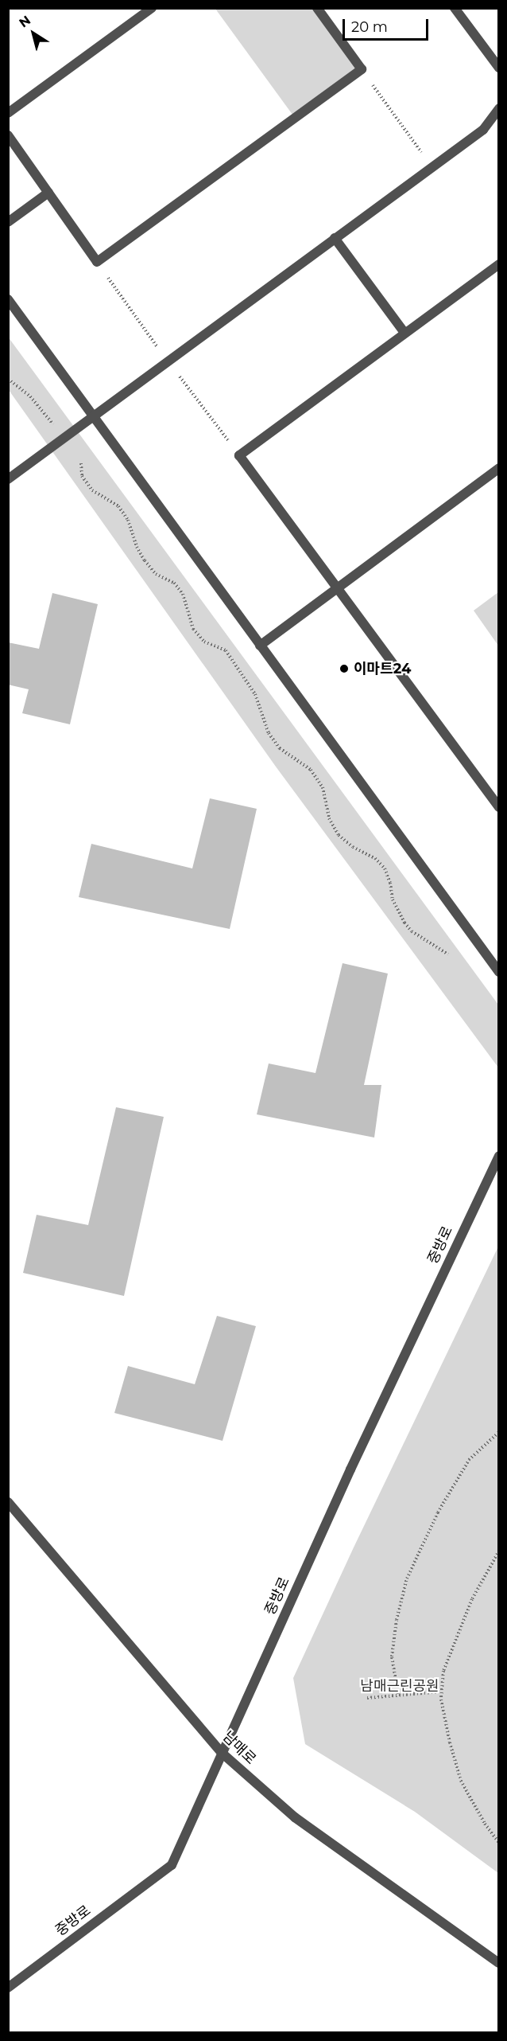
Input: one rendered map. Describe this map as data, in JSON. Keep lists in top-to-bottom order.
{
  "streets": {
    "street": ["중방로", "남매로"]
  },
  "crossings": [
    ["중방로", "남매로"]
  ],
  "parks": ["남매근린공원"],
  "places": ["이마트24"],
  "scale_bar": "20 m",
  "north": "top left"
}
